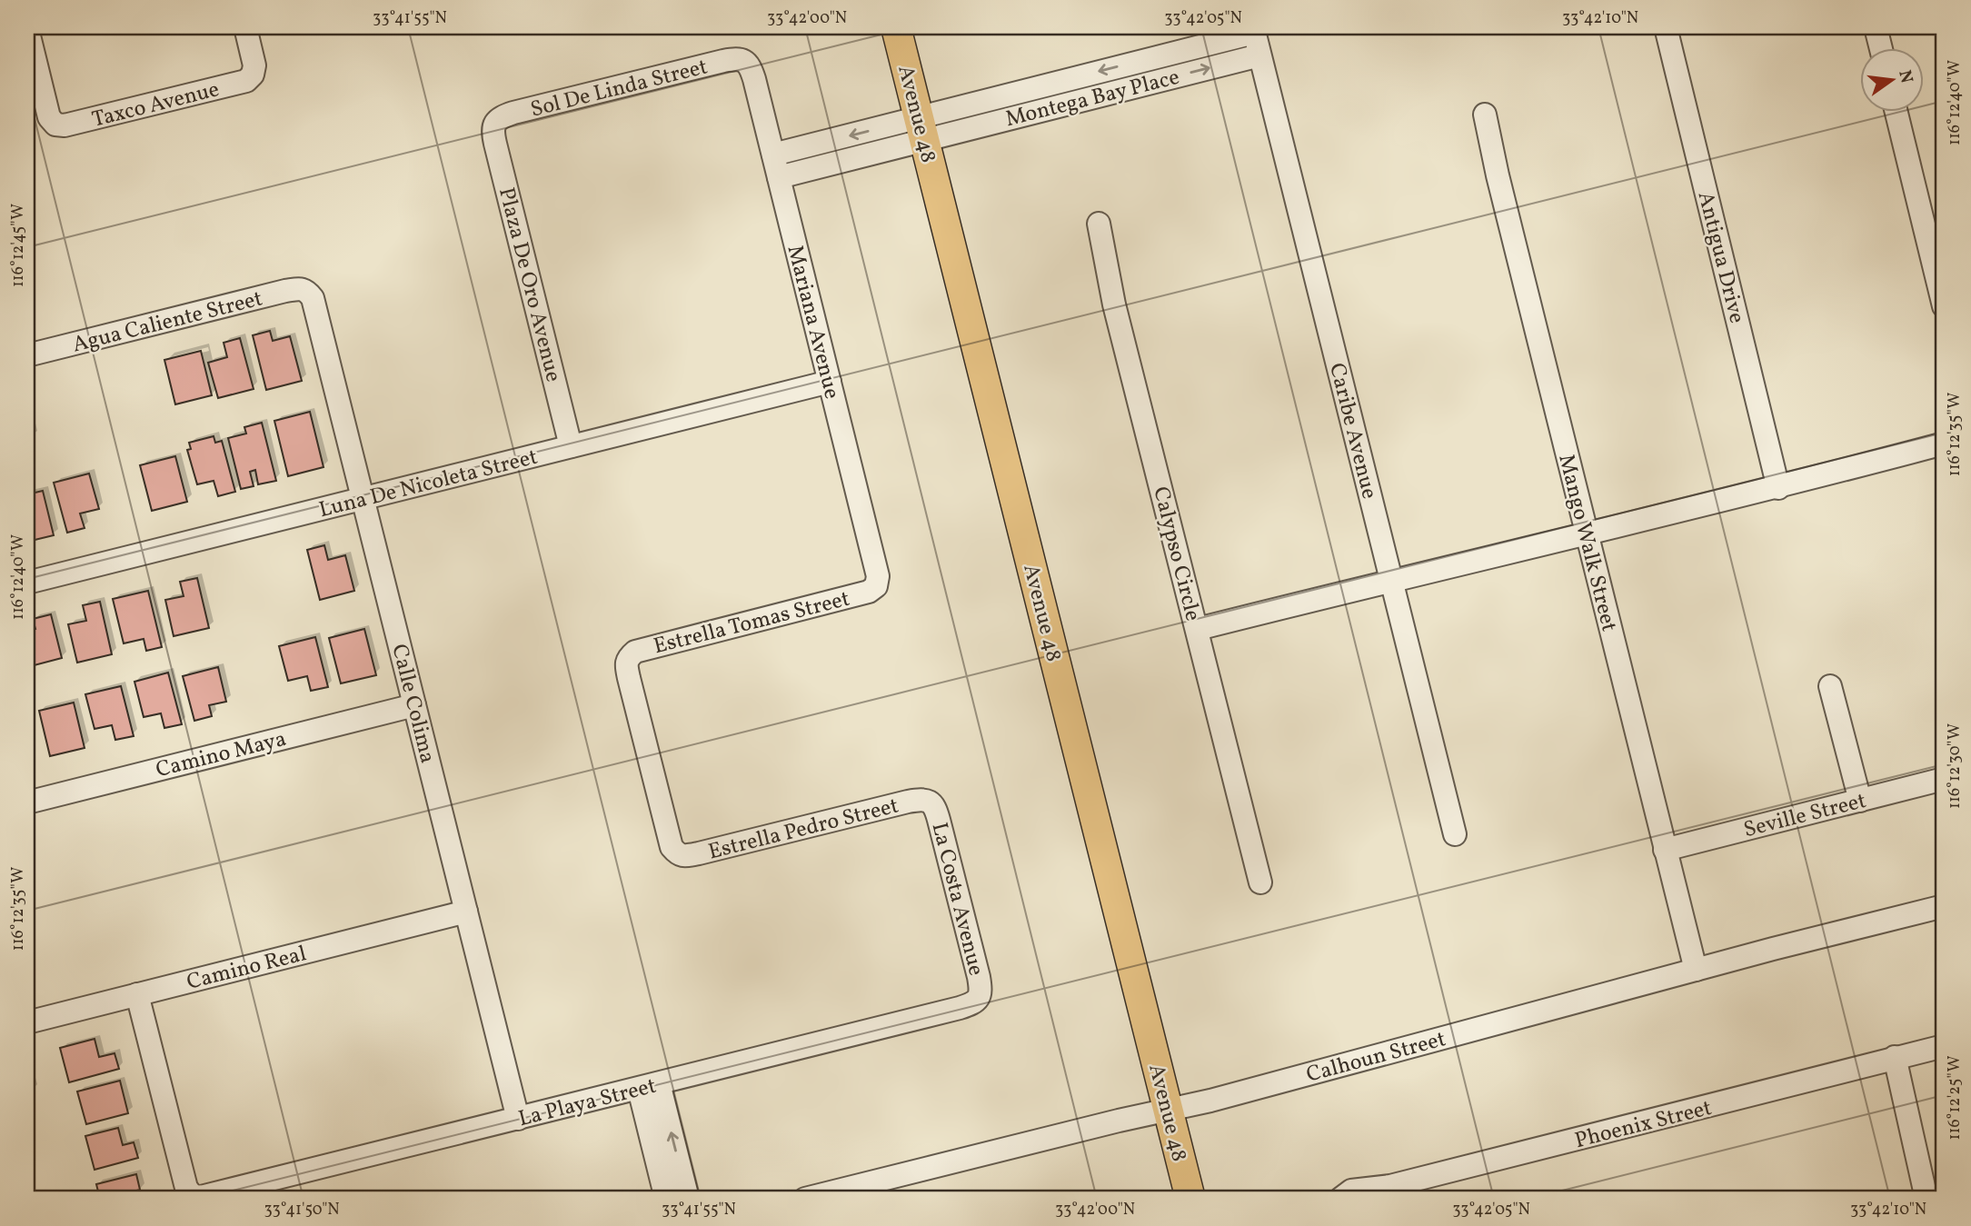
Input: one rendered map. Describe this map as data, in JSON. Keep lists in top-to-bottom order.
{
  "streets": {
    "main road": ["Avenue 48"],
    "street": [
      "Sol De Linda Street",
      "Montega Bay Place",
      "Taxco Avenue",
      "Antigua Drive",
      "Plaza De Oro Avenue",
      "Agua Caliente Street",
      "Mariana Avenue",
      "Caribe Avenue",
      "Luna De Nicoleta Street",
      "Mango Walk Street",
      "Calypso Circle",
      "Estrella Tomas Street",
      "Calle Colima",
      "Camino Maya",
      "Seville Street",
      "Estrella Pedro Street",
      "La Costa Avenue",
      "Camino Real",
      "Calhoun Street",
      "La Playa Street",
      "Phoenix Street"
    ]
  },
  "crossings": [
    ["Sol De Linda Street", "Plaza De Oro Avenue"],
    ["Sol De Linda Street", "Mariana Avenue"],
    ["Montega Bay Place", "Avenue 48"],
    ["Montega Bay Place", "Caribe Avenue"],
    ["Avenue 48", "Calhoun Street"],
    ["Plaza De Oro Avenue", "Luna De Nicoleta Street"],
    ["Agua Caliente Street", "Calle Colima"],
    ["Mariana Avenue", "Luna De Nicoleta Street"],
    ["Mariana Avenue", "Estrella Tomas Street"],
    ["Luna De Nicoleta Street", "Calle Colima"],
    ["Mango Walk Street", "Seville Street"],
    ["Mango Walk Street", "Calhoun Street"],
    ["Estrella Tomas Street", "Estrella Pedro Street"],
    ["Calle Colima", "Camino Maya"],
    ["Calle Colima", "Camino Real"],
    ["Calle Colima", "La Playa Street"],
    ["Estrella Pedro Street", "La Costa Avenue"],
    ["La Costa Avenue", "La Playa Street"],
    ["Camino Real", "La Playa Street"]
  ],
  "north": "right",
  "coordinates": [
    "33°41'55\"N",
    "33°42'00\"N",
    "33°42'05\"N",
    "33°42'10\"N",
    "116°12'40\"W",
    "116°12'45\"W",
    "116°12'35\"W",
    "116°12'30\"W",
    "116°12'25\"W",
    "33°41'50\"N"
  ]
}
